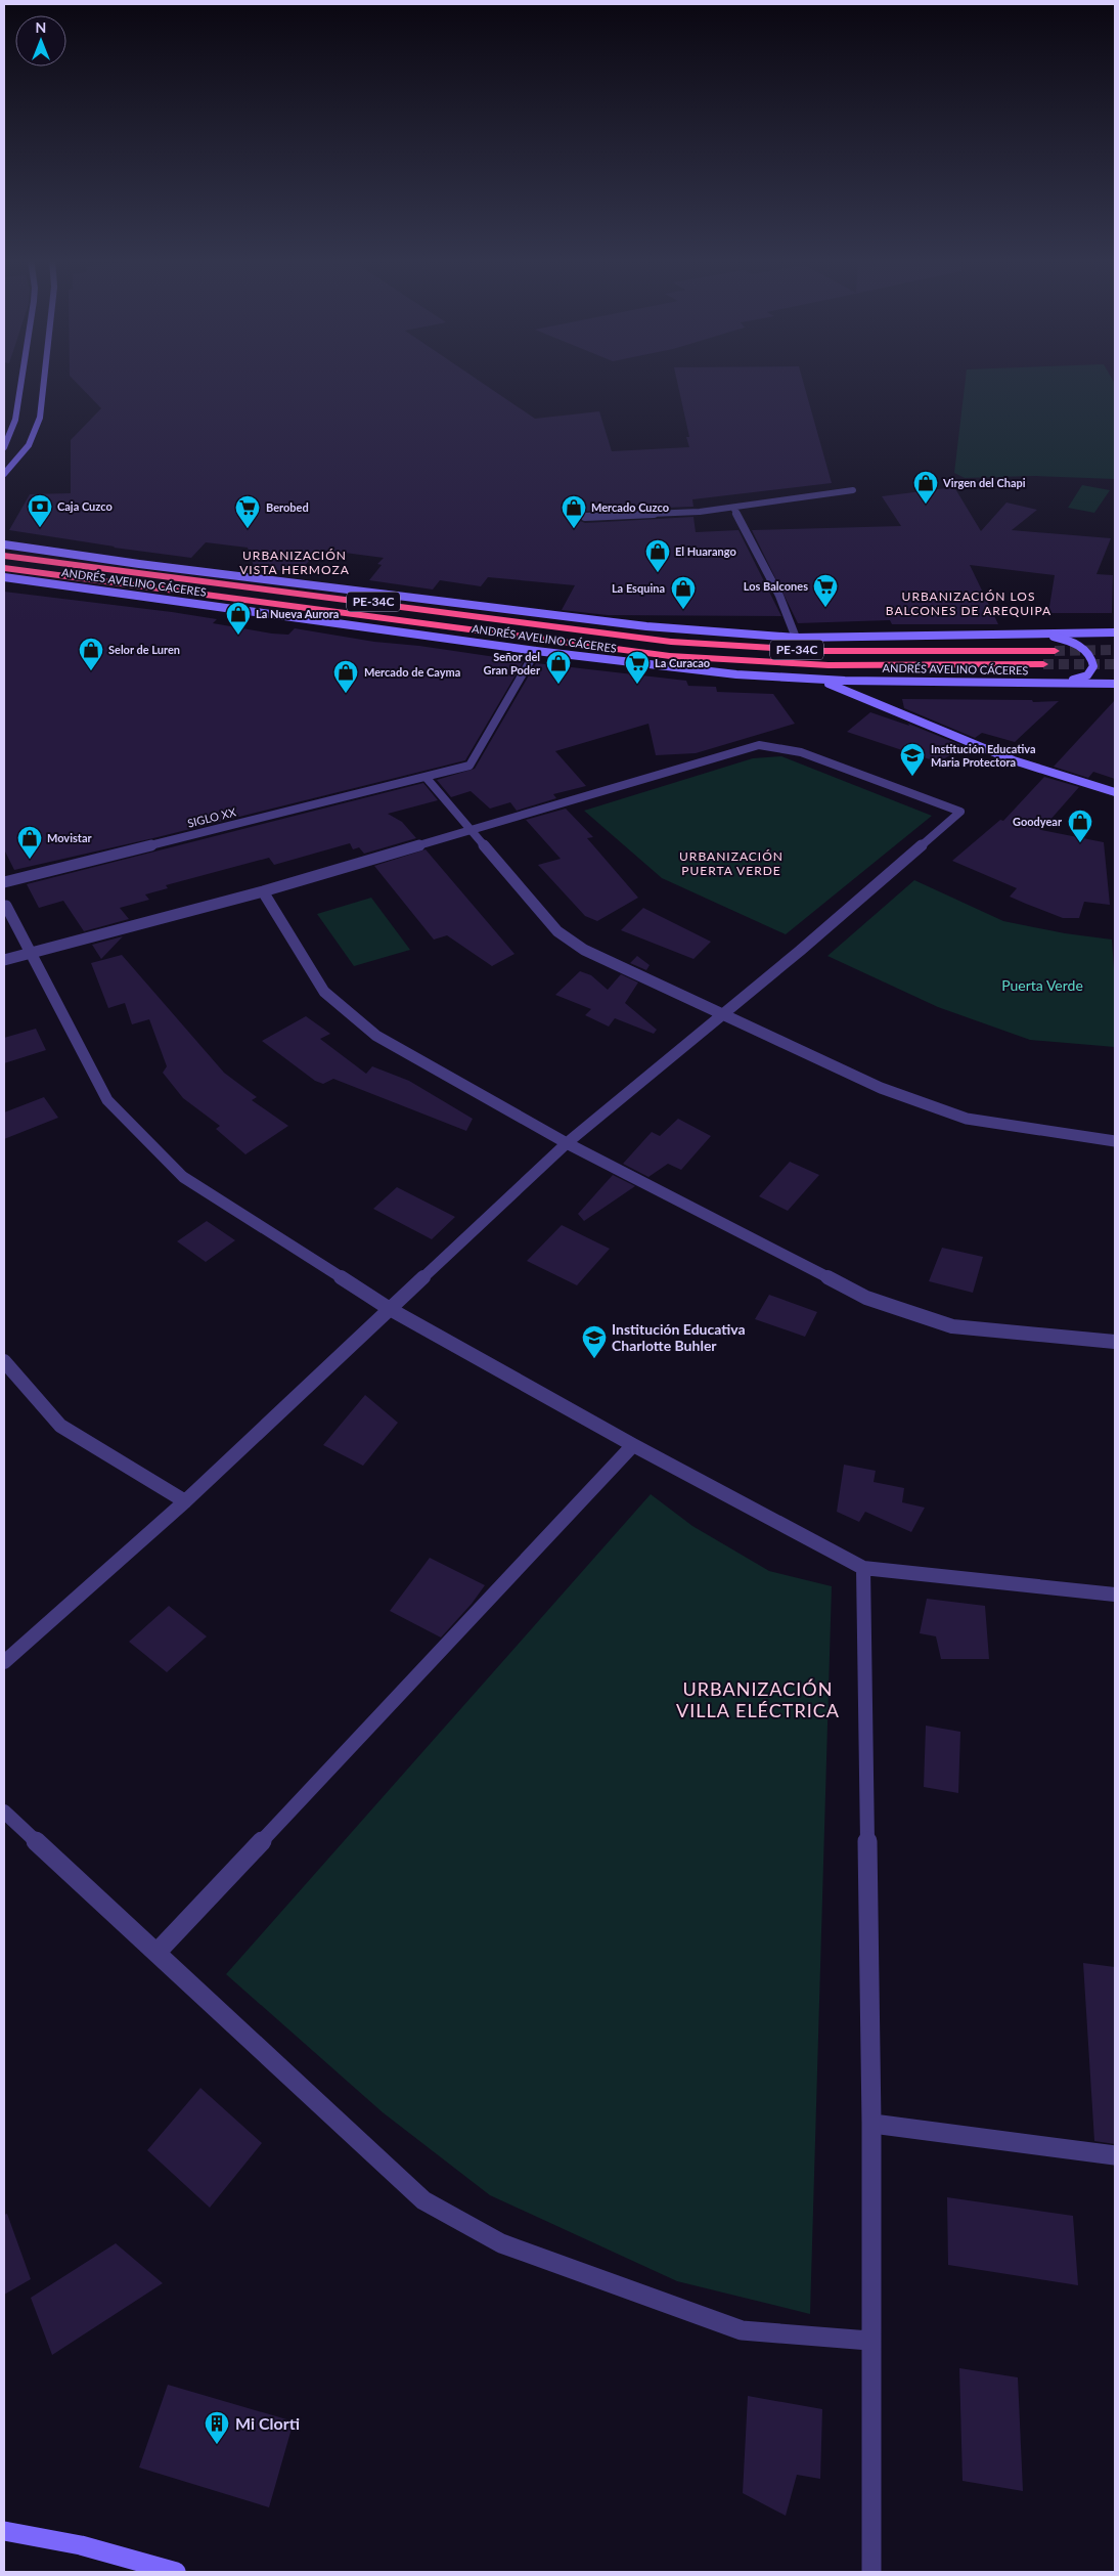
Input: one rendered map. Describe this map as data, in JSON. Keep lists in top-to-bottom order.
{
  "streets": {
    "highway": ["ANDRÉS AVELINO CÁCERES", "PE-34C"],
    "street": ["SIGLO XX"]
  },
  "crossings": [
    ["ANDRÉS AVELINO CÁCERES", "SIGLO XX"]
  ],
  "districts": [
    "URBANIZACIÓN VISTA HERMOZA",
    "URBANIZACIÓN LOS BALCONES DE AREQUIPA",
    "URBANIZACIÓN PUERTA VERDE",
    "URBANIZACIÓN VILLA ELÉCTRICA"
  ],
  "parks": ["Puerta Verde"],
  "places": {
    "shop": [
      "Virgen del Chapi",
      "Mercado Cuzco",
      "El Huarango",
      "La Esquina",
      "La Nueva Aurora",
      "Selor de Luren",
      "Señor del Gran Poder",
      "Mercado de Cayma",
      "Goodyear",
      "Movistar"
    ],
    "bank": ["Caja Cuzco"],
    "supermarket": ["Berobed", "Los Balcones", "La Curacao"],
    "school or university": ["Institución Educativa Maria Protectora", "Institución Educativa Charlotte Buhler"],
    "building": ["Mi Clorti"]
  },
  "north": "top"
}
